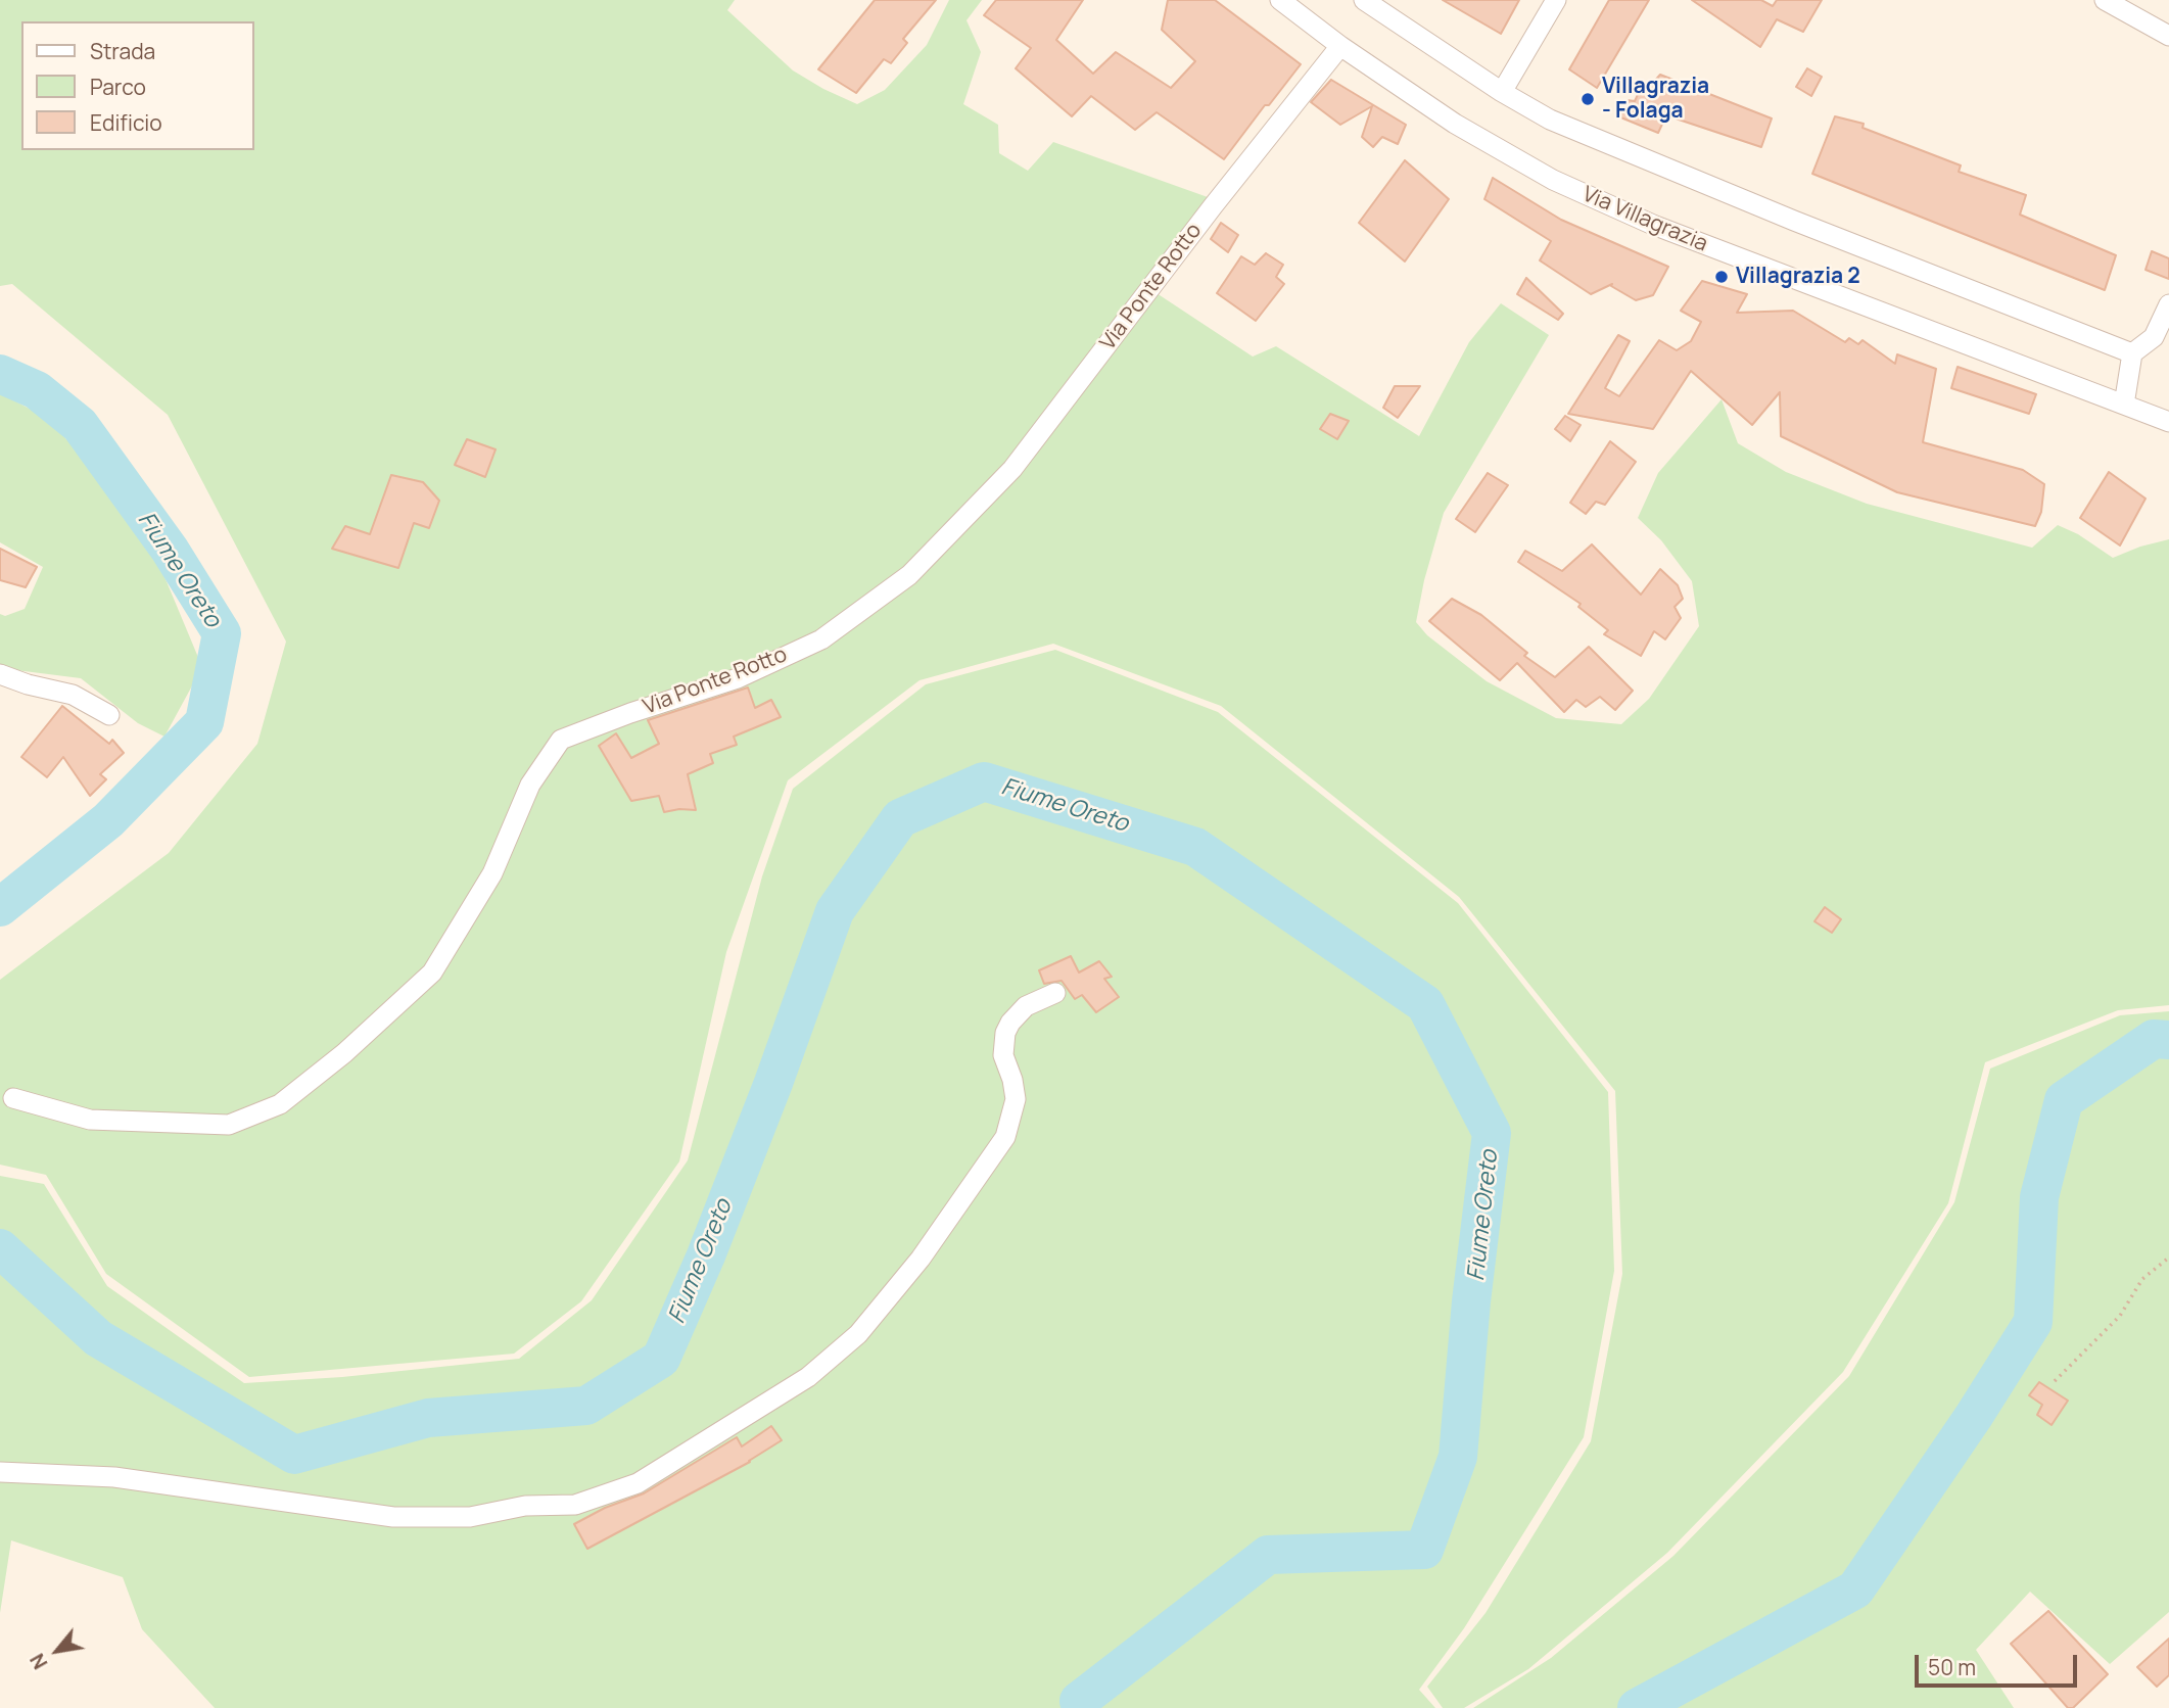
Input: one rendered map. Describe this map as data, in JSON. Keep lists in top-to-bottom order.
{
  "streets": {
    "street": ["Via Villagrazia", "Via Ponte Rotto"]
  },
  "crossings": [
    ["Via Villagrazia", "Via Ponte Rotto"]
  ],
  "water": ["Fiume Oreto"],
  "places": ["Villagrazia - Folaga", "Villagrazia 2"],
  "legend": ["Strada", "Parco", "Edificio"],
  "scale_bar": "50 m",
  "north": "bottom left"
}
